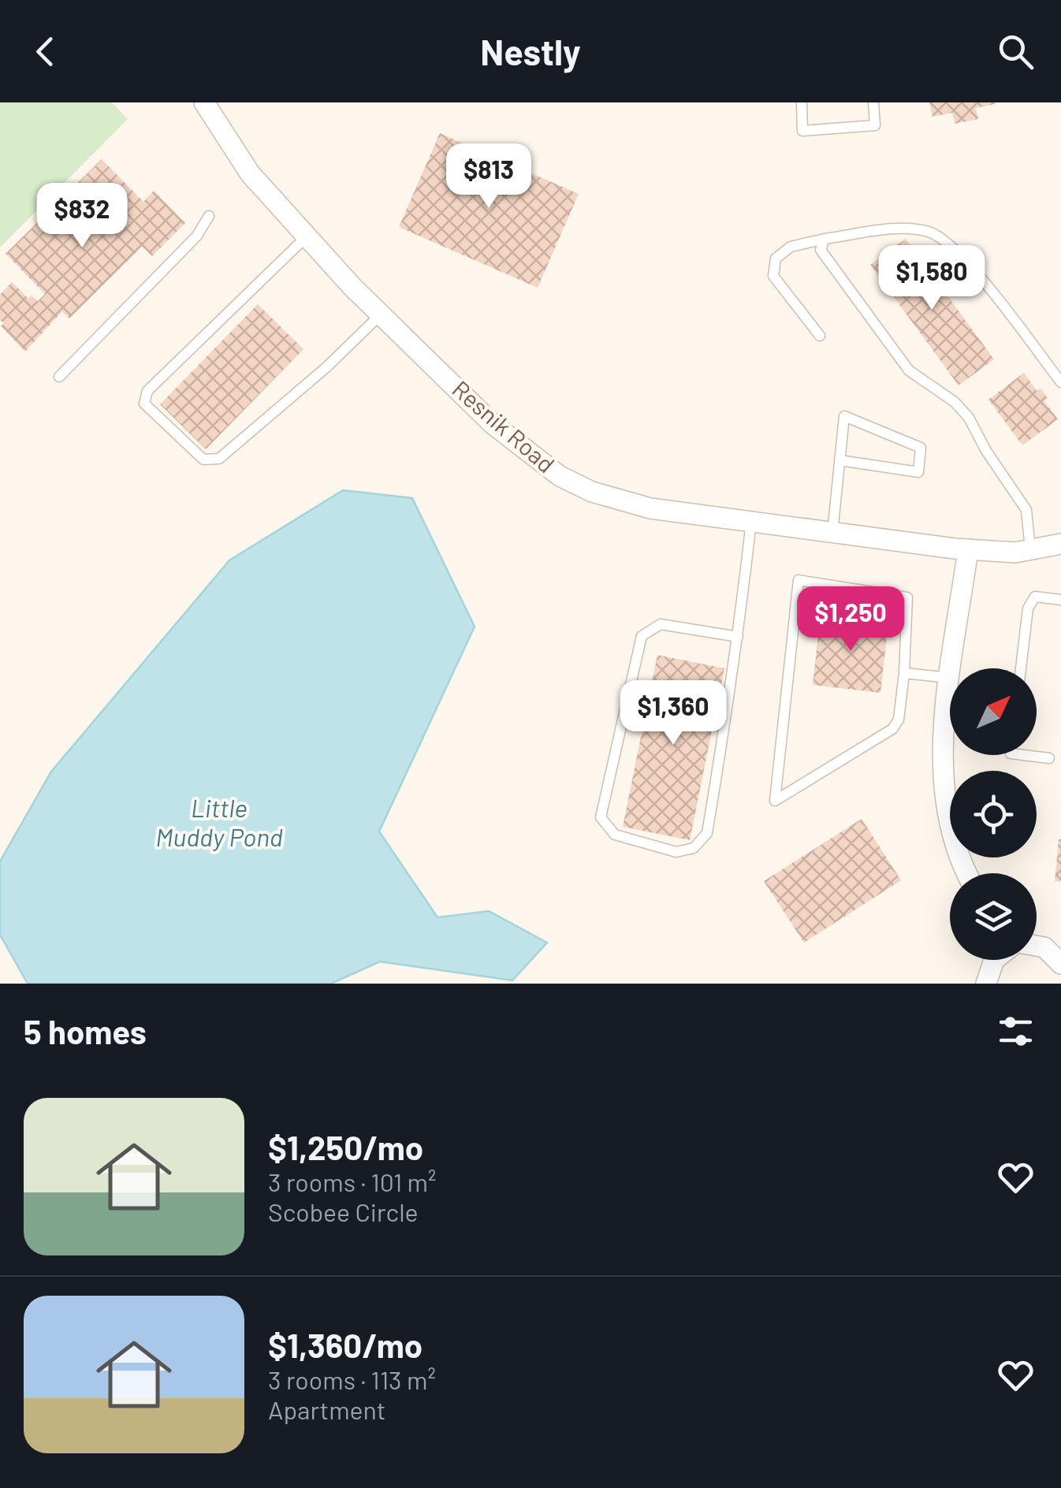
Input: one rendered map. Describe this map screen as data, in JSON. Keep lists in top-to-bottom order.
{
  "streets": {
    "street": ["Resnik Road"]
  },
  "water": ["Little Muddy Pond"],
  "north": "top right",
  "page": {
    "header": "Nestly",
    "price": [
      "$813",
      "$832",
      "$1,580",
      "$1,250",
      "$1,360"
    ],
    "heading": "5 homes",
    "list": [
      {
        "name": "$1,250/mo",
        "note": "3 rooms · 101 m² · Scobee Circle"
      },
      {
        "name": "$1,360/mo",
        "note": "3 rooms · 113 m² · Apartment"
      }
    ]
  }
}
